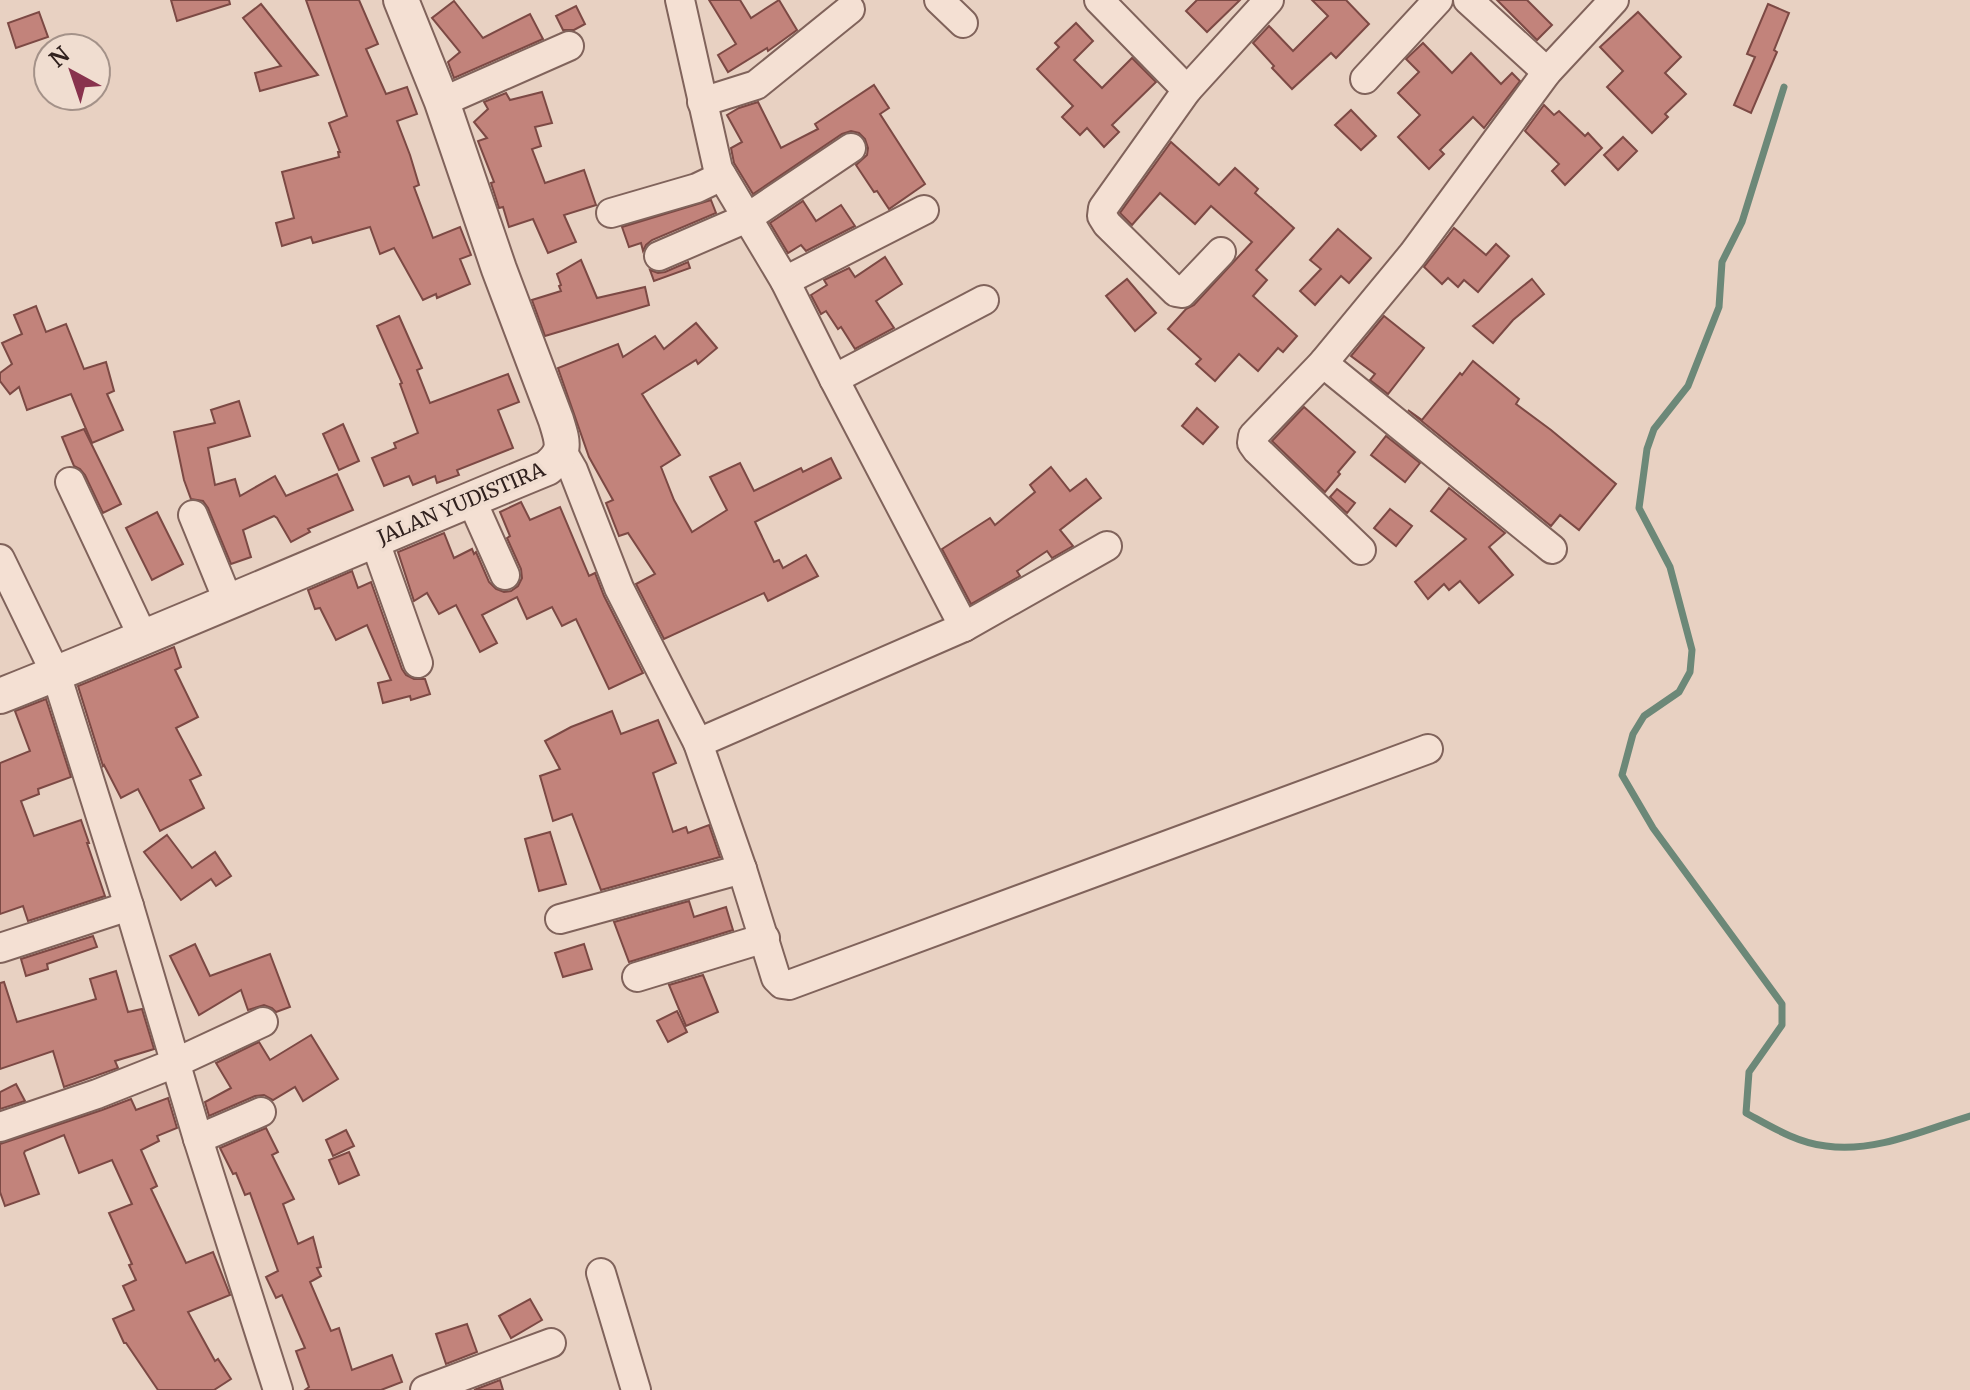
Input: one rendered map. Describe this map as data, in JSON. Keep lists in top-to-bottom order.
{
  "streets": {
    "street": ["JALAN YUDISTIRA"]
  },
  "north": "top left"
}
